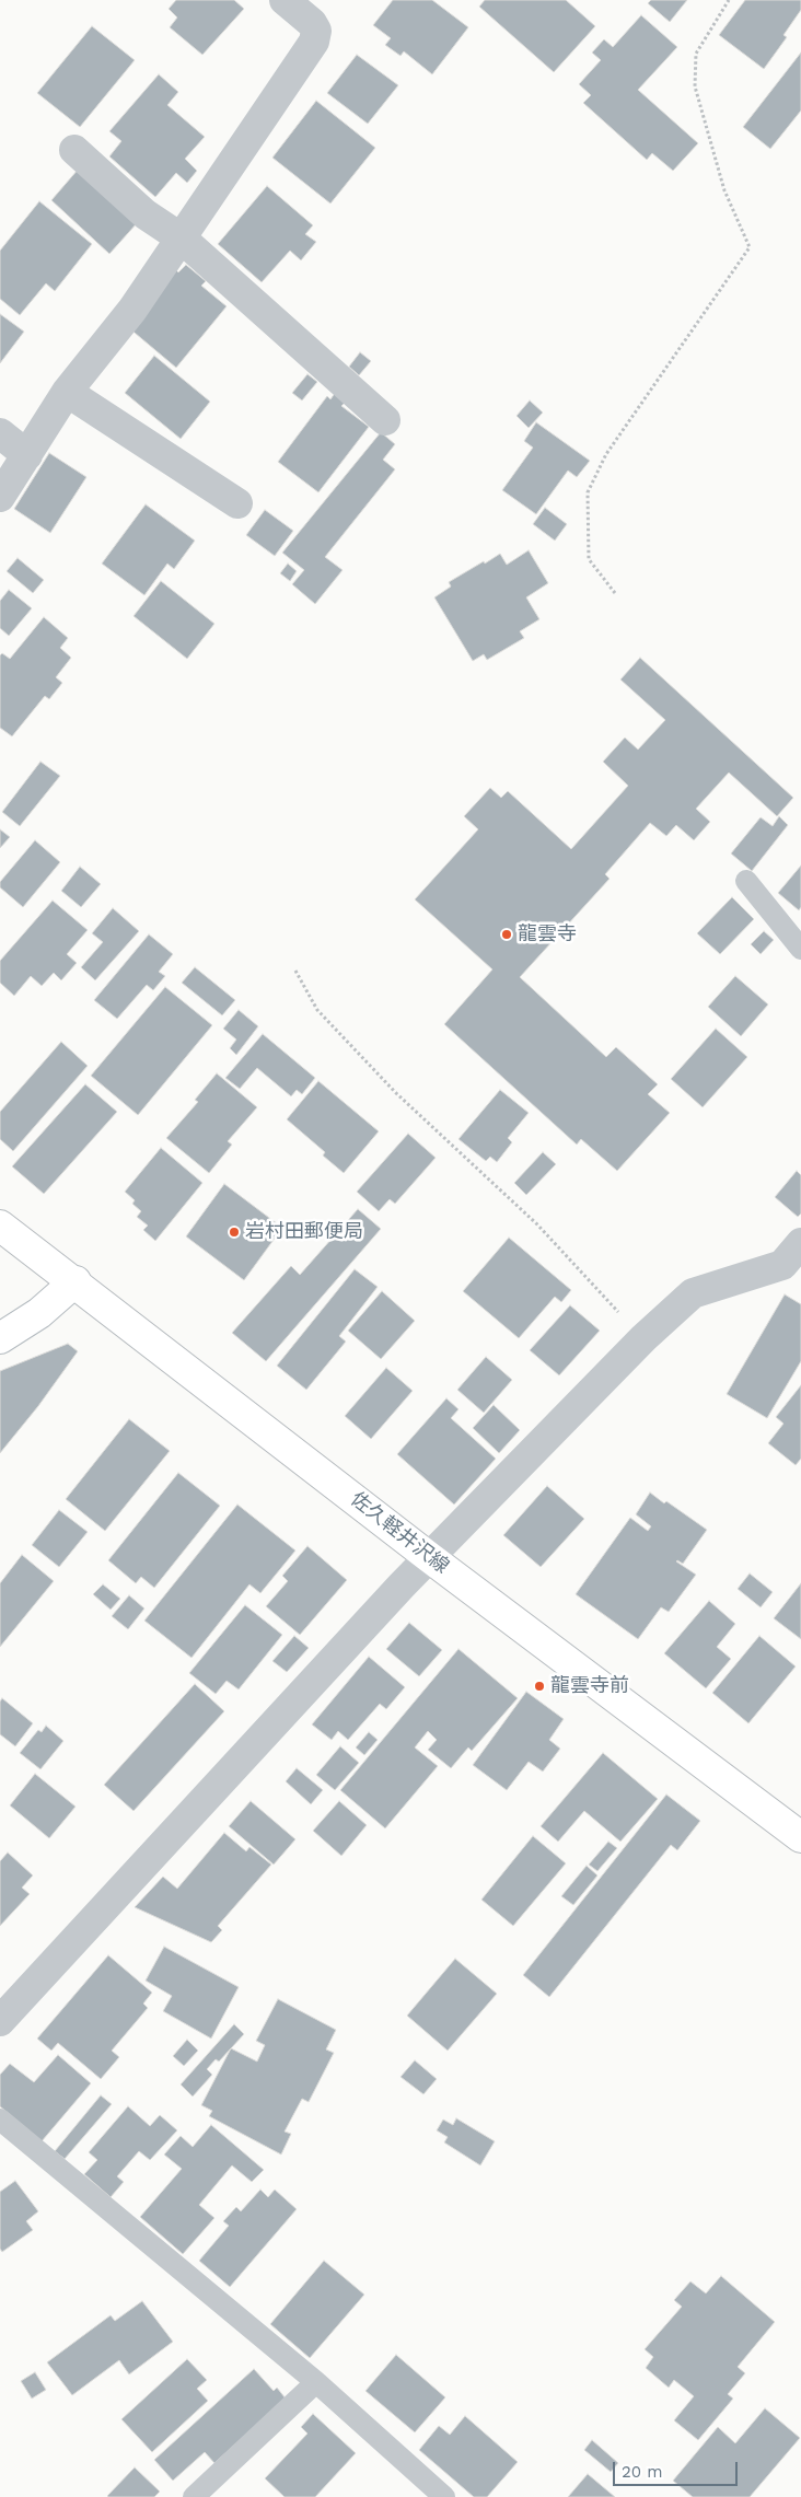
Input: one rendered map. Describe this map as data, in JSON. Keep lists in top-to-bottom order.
{
  "streets": {
    "main road": ["佐久軽井沢線"]
  },
  "places": ["龍雲寺", "岩村田郵便局", "龍雲寺前"],
  "scale_bar": "20 m"
}
